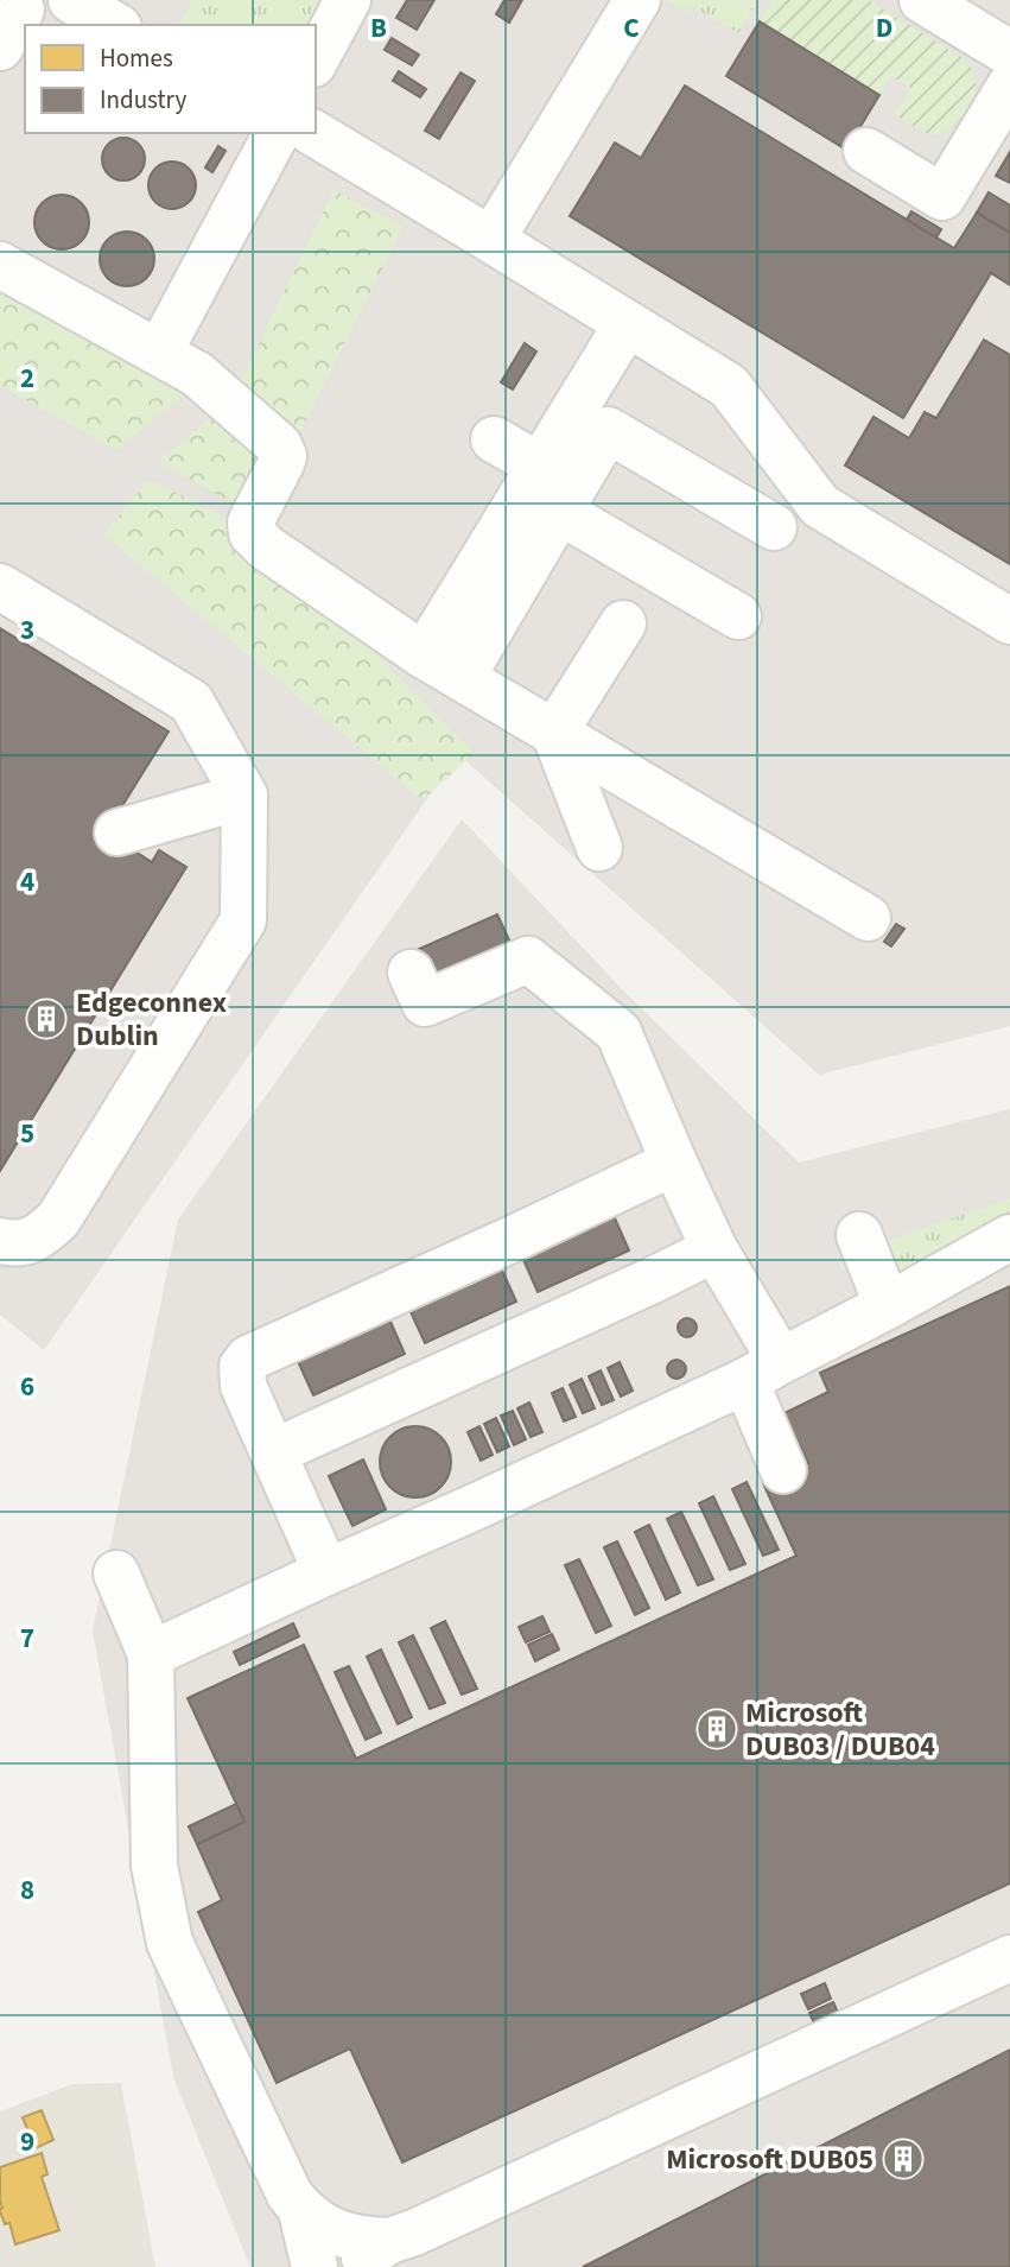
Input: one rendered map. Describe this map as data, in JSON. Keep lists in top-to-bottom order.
{
  "places": {
    "building": ["Edgeconnex Dublin", "Microsoft DUB03 / DUB04", "Microsoft DUB05"]
  },
  "legend": ["Homes", "Industry"],
  "grid": {
    "columns": ["B", "C", "D"],
    "rows": [
      "2",
      "3",
      "4",
      "5",
      "6",
      "7",
      "8",
      "9"
    ]
  }
}
